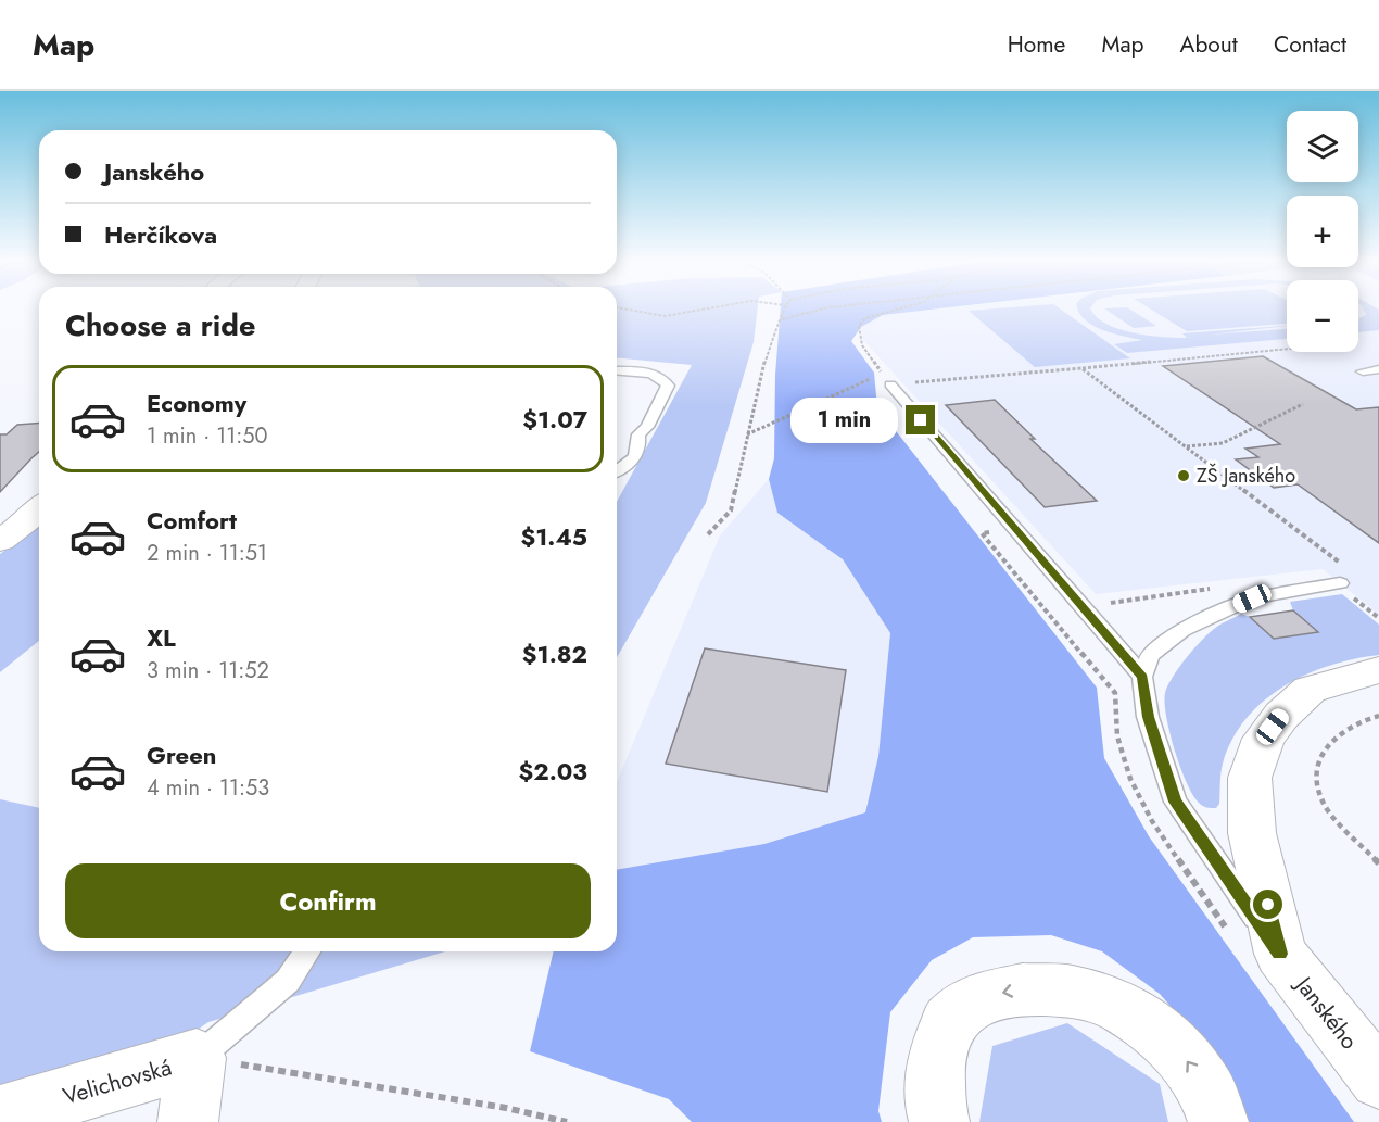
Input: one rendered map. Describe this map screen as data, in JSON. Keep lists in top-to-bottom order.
{
  "streets": {
    "street": ["Janského", "Velichovská"]
  },
  "places": ["ZŠ Janského"],
  "page": {
    "header": "Map",
    "nav": [
      "Home",
      "Map",
      "About",
      "Contact"
    ],
    "map_buttons": ["+", "−"],
    "banner": ["Janského", "Herčíkova"],
    "heading": "Choose a ride",
    "list": [
      {
        "name": "Economy",
        "note": "1 min · 11:50",
        "value": "$1.07"
      },
      {
        "name": "Comfort",
        "note": "2 min · 11:51",
        "value": "$1.45"
      },
      {
        "name": "XL",
        "note": "3 min · 11:52",
        "value": "$1.82"
      },
      {
        "name": "Green",
        "note": "4 min · 11:53",
        "value": "$2.03"
      }
    ],
    "bubble": "1 min",
    "buttons": "Confirm"
  }
}
